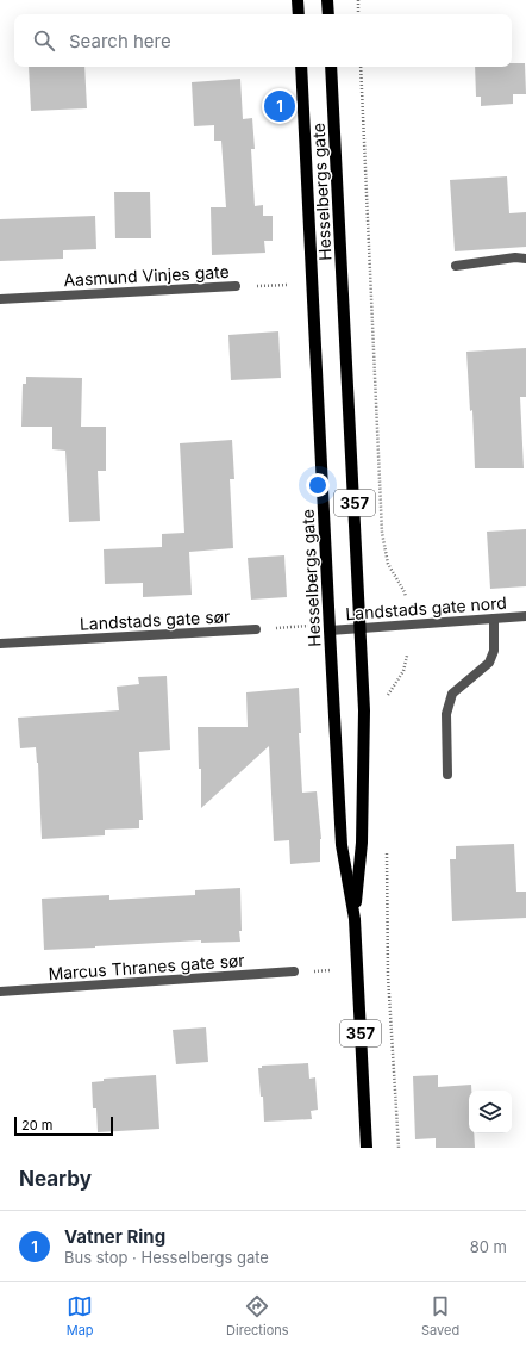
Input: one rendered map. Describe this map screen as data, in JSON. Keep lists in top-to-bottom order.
{
  "streets": {
    "main road": ["Hesselbergs gate", "357"],
    "street": [
      "Aasmund Vinjes gate",
      "Landstads gate nord",
      "Landstads gate sør",
      "Marcus Thranes gate sør"
    ]
  },
  "crossings": [
    ["Hesselbergs gate", "Landstads gate nord"]
  ],
  "scale_bar": "20 m",
  "page": {
    "search": "Search here",
    "pins": "1",
    "scale": "20 m",
    "heading": "Nearby",
    "list": [
      {
        "mark": "1",
        "name": "Vatner Ring",
        "note": "Bus stop · Hesselbergs gate",
        "value": "80 m"
      }
    ],
    "nav": ["Map", "Directions", "Saved"]
  }
}
